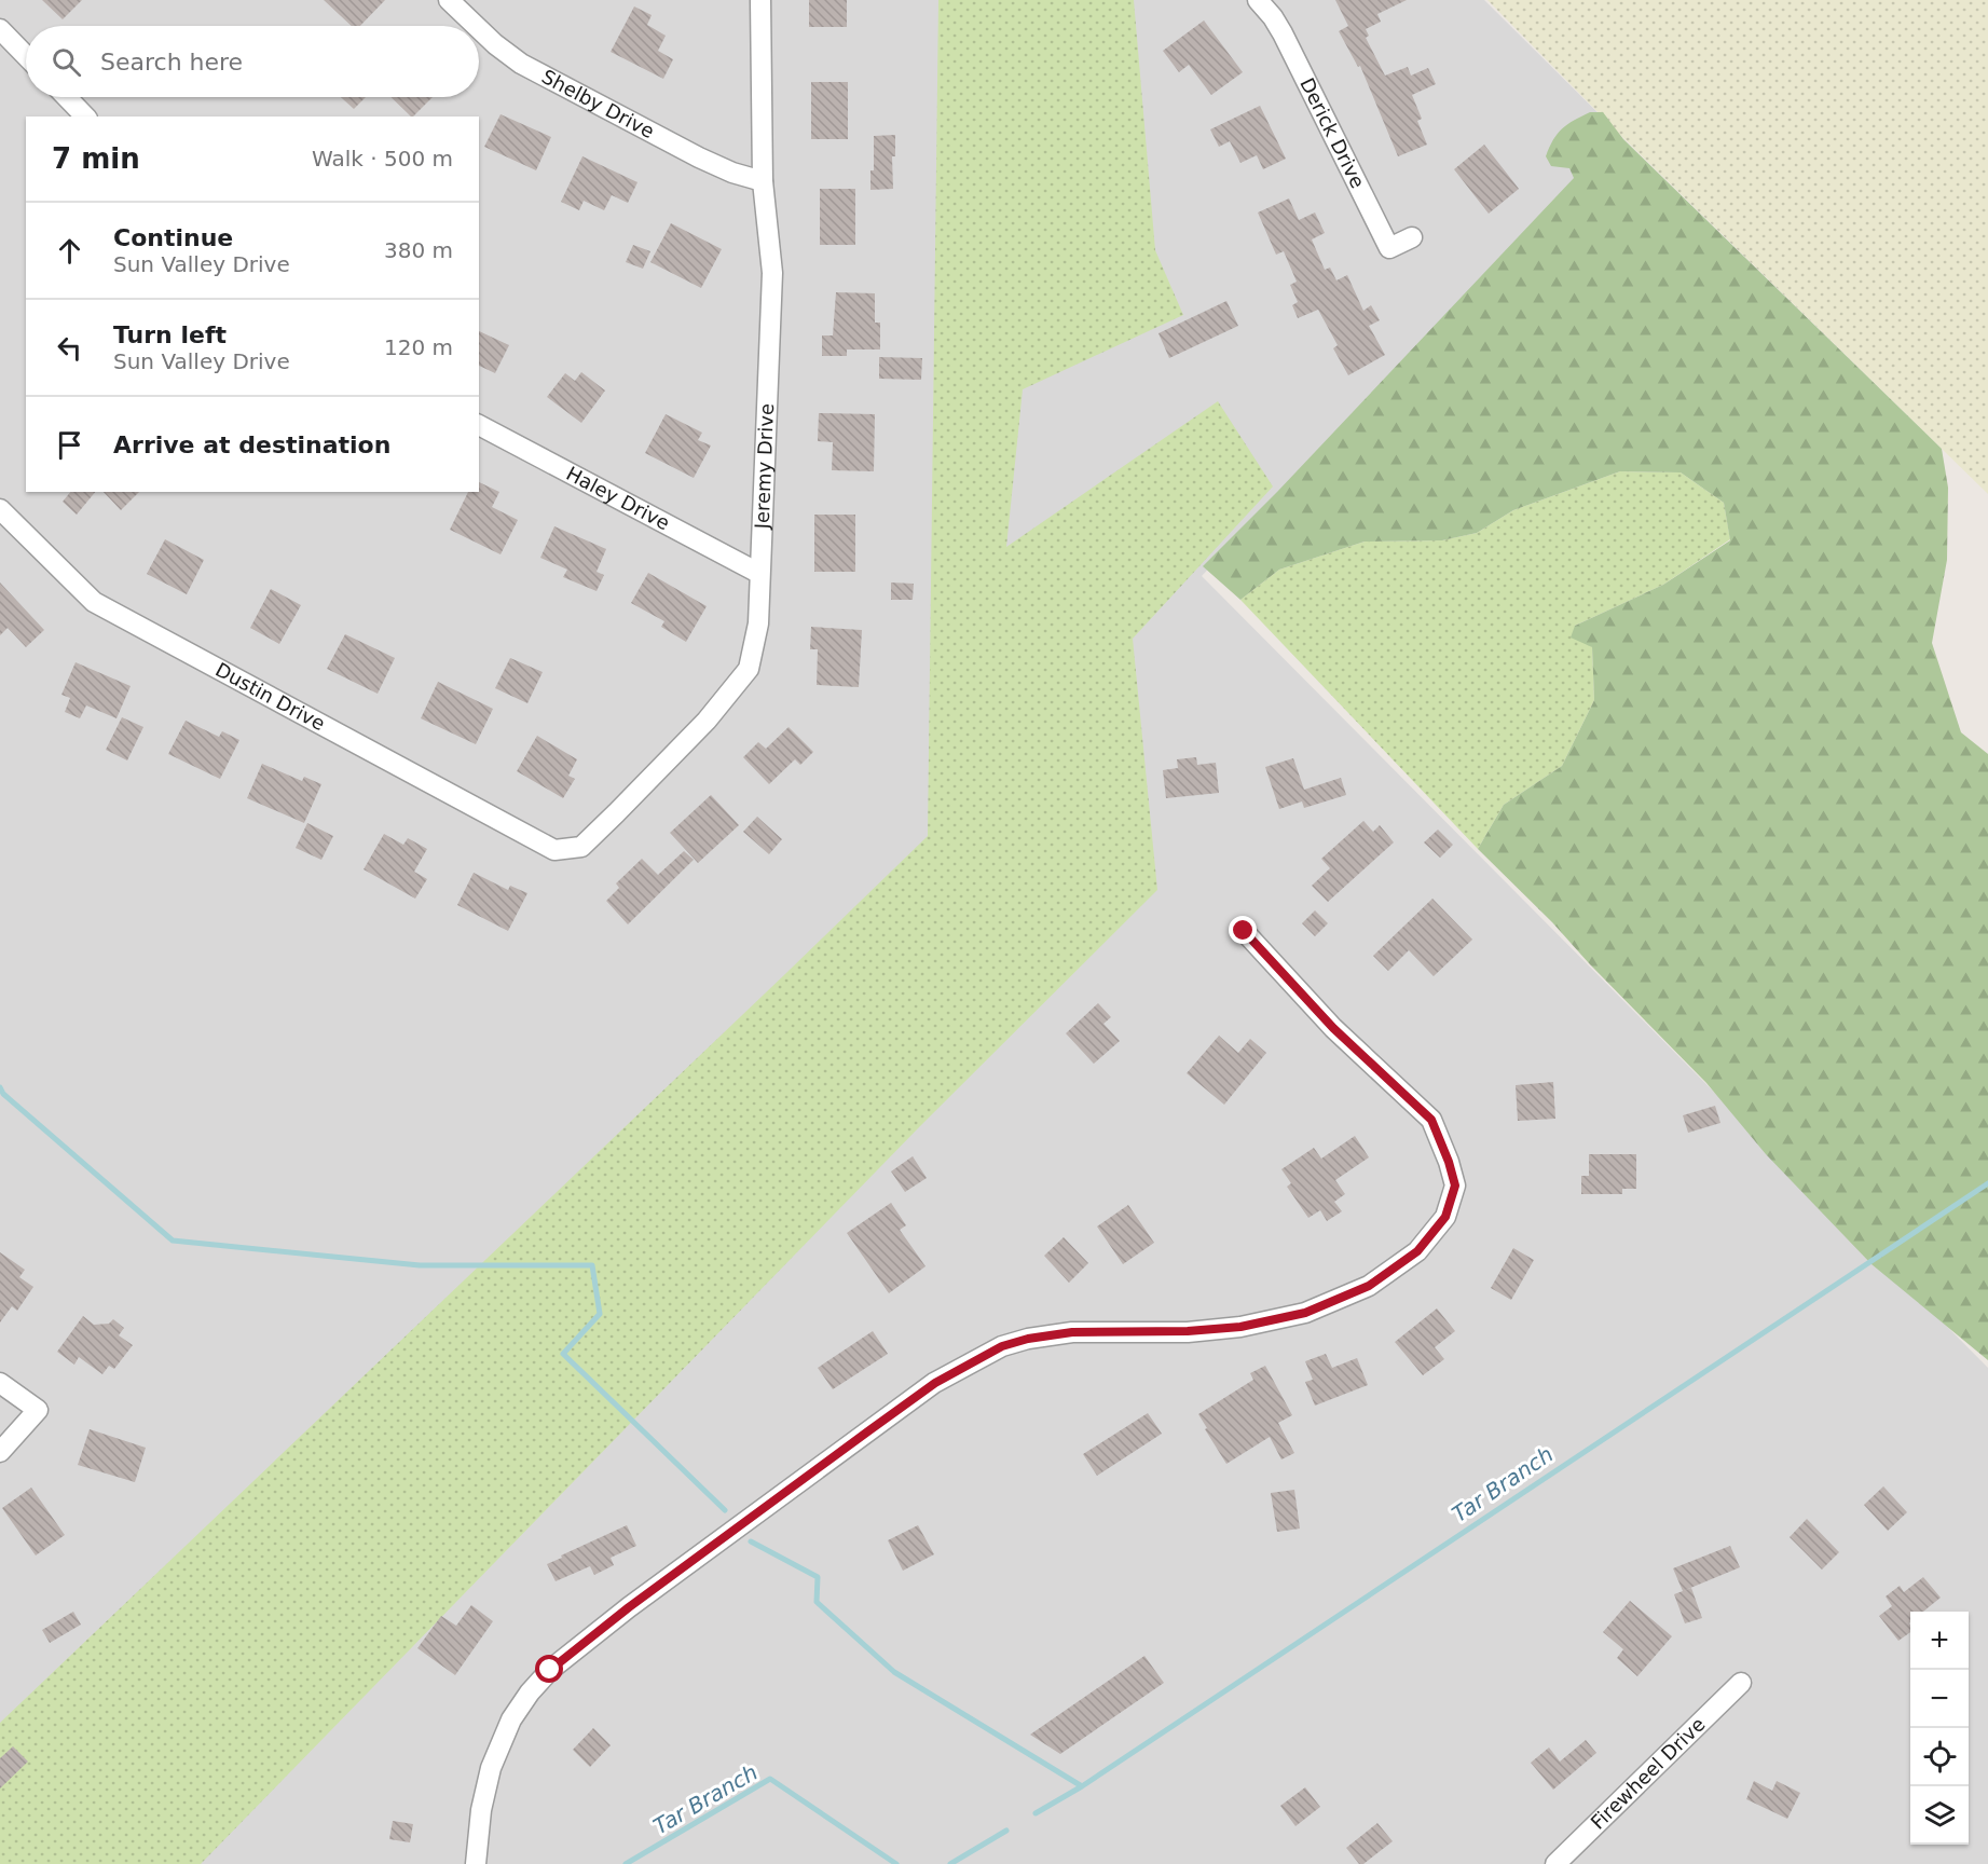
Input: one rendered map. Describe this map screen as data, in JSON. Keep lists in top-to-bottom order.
{
  "streets": {
    "street": [
      "Shelby Drive",
      "Derick Drive",
      "Jeremy Drive",
      "Haley Drive",
      "Dustin Drive",
      "Firewheel Drive"
    ]
  },
  "crossings": [
    ["Shelby Drive", "Jeremy Drive"],
    ["Jeremy Drive", "Haley Drive"],
    ["Jeremy Drive", "Dustin Drive"]
  ],
  "water": ["Tar Branch"],
  "page": {
    "search": "Search here",
    "heading": ["7 min", "Walk · 500 m"],
    "list": [
      ["Continue", "Sun Valley Drive", "380 m"],
      ["Turn left", "Sun Valley Drive", "120 m"],
      "Arrive at destination"
    ],
    "map_buttons": ["+", "−"]
  }
}
